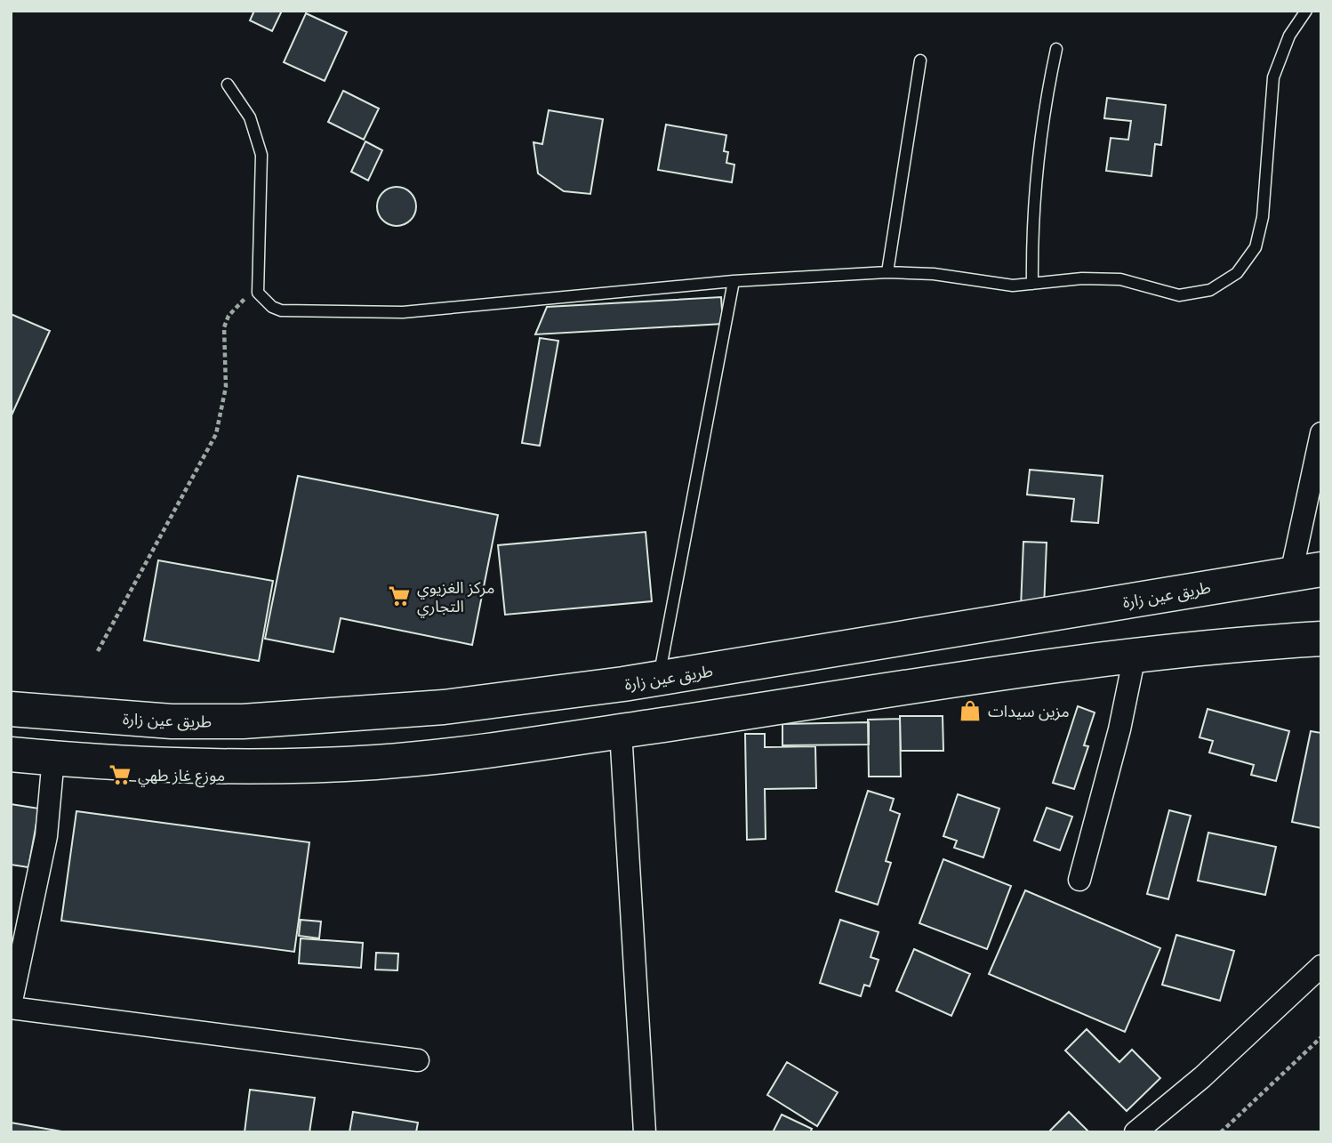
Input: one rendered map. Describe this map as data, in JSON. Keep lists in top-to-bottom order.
{
  "streets": {
    "main road": ["طريق عين زارة"]
  },
  "places": {
    "supermarket": ["مركز الغزيوي التجاري", "موزع غاز طهي"],
    "shop": ["مزين سيدات"]
  }
}
